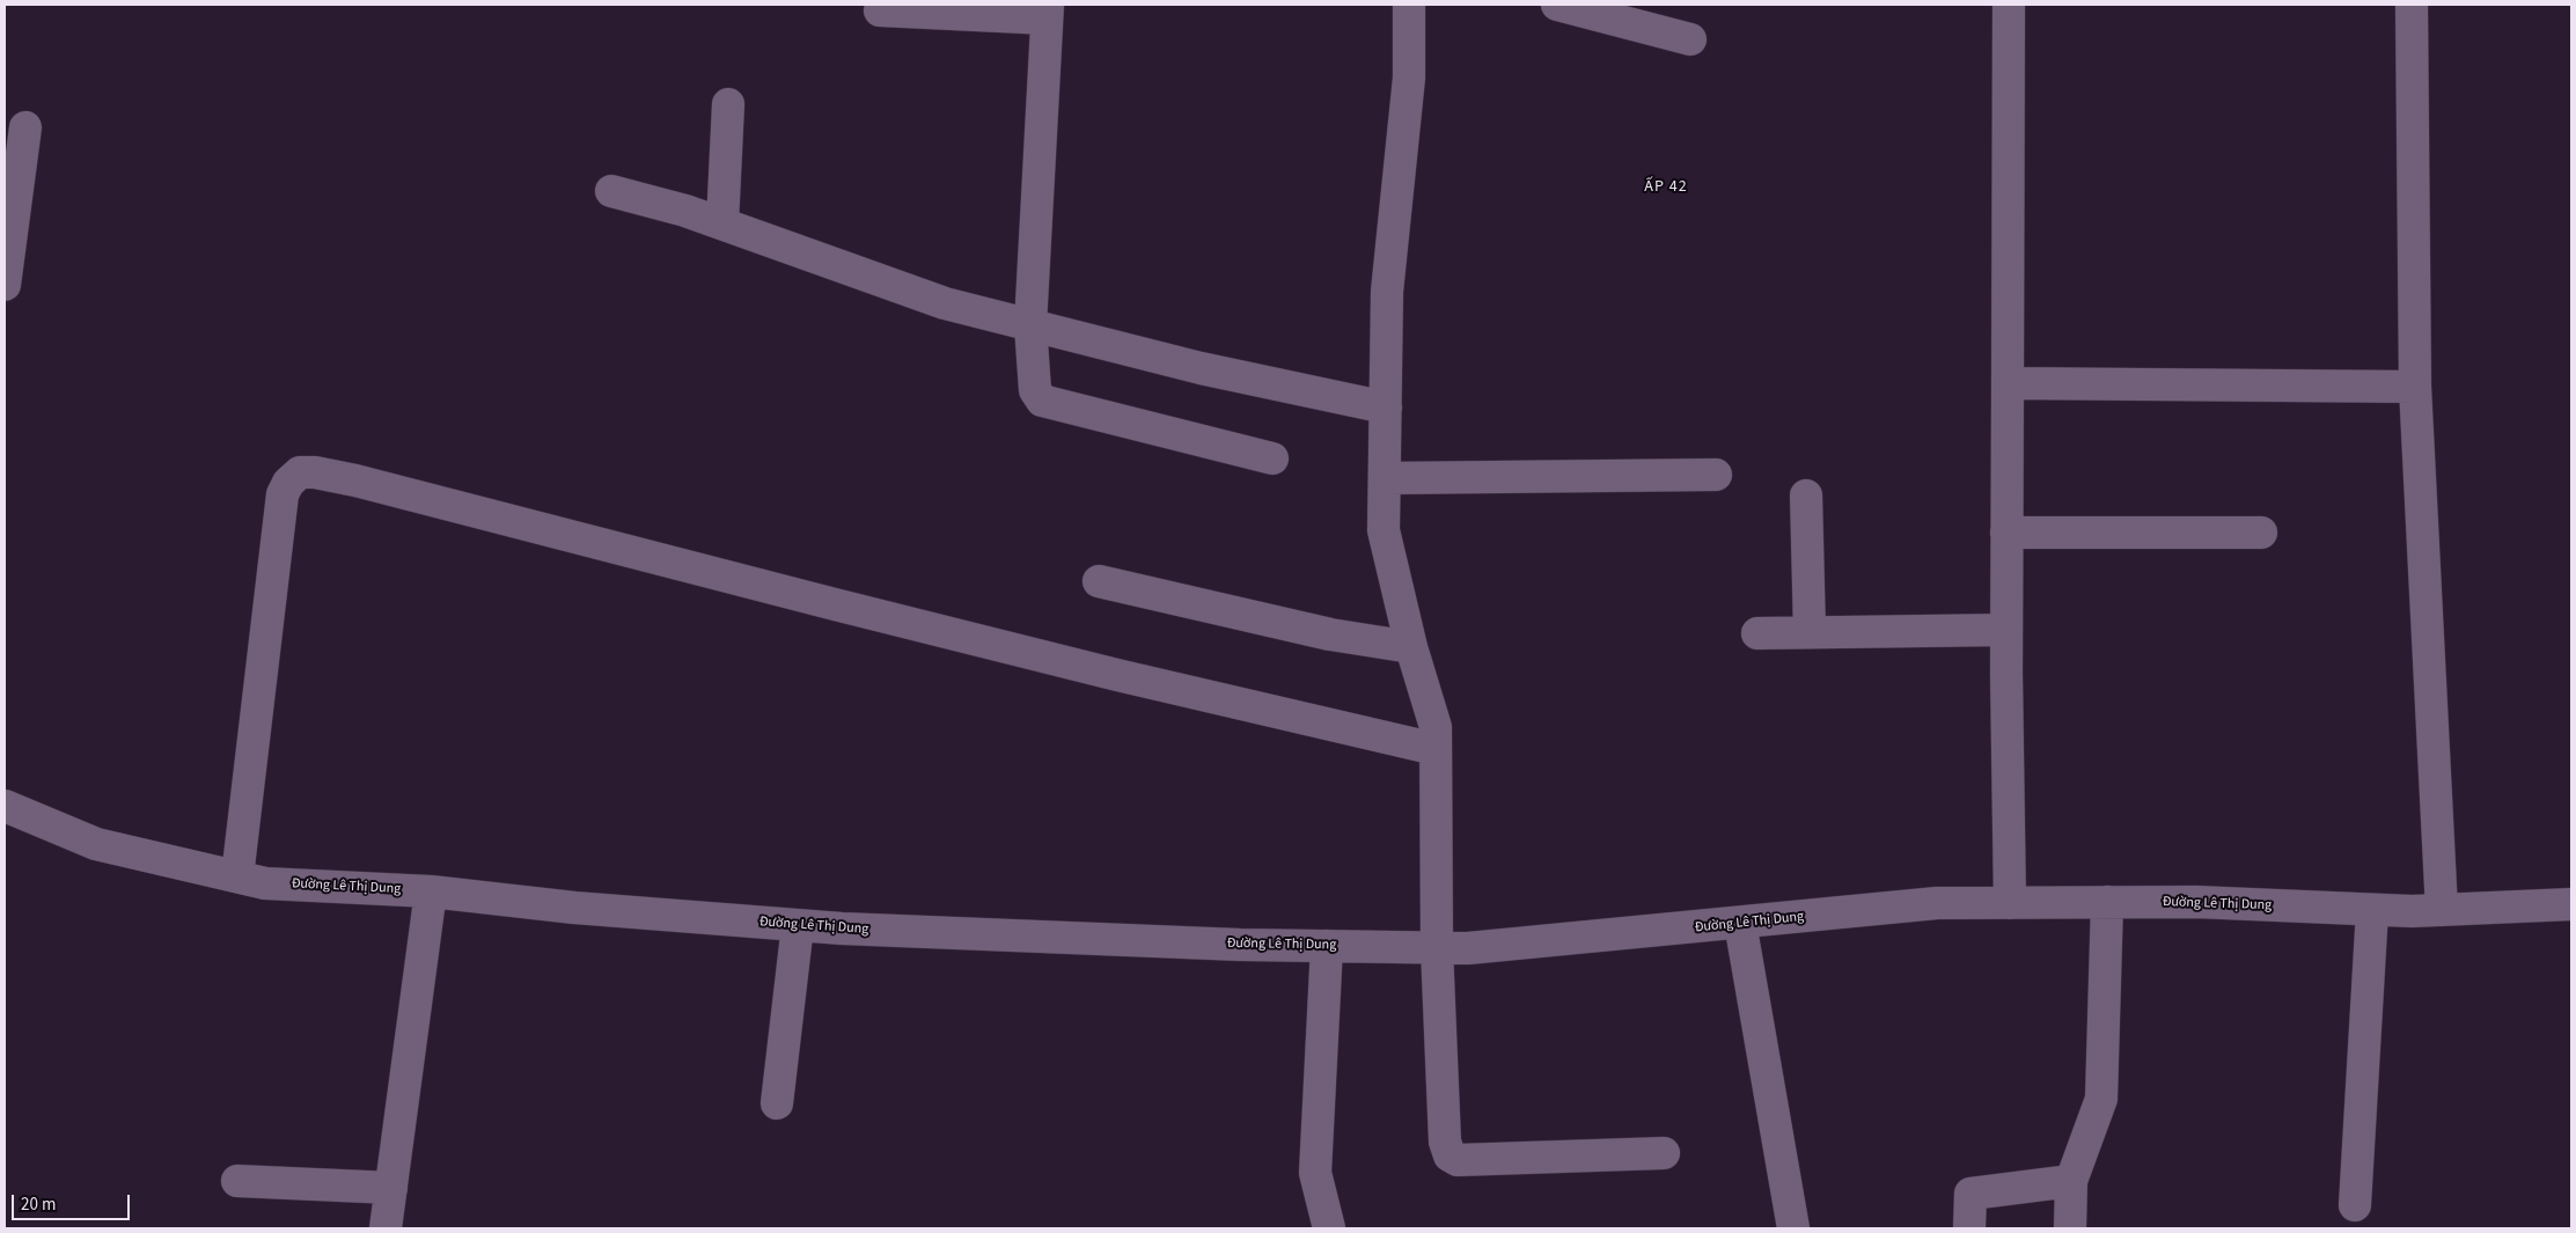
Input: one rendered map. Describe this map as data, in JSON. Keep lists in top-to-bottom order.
{
  "streets": {
    "street": ["Đường Lê Thị Dung"]
  },
  "districts": ["ẤP 42"],
  "scale_bar": "20 m"
}
